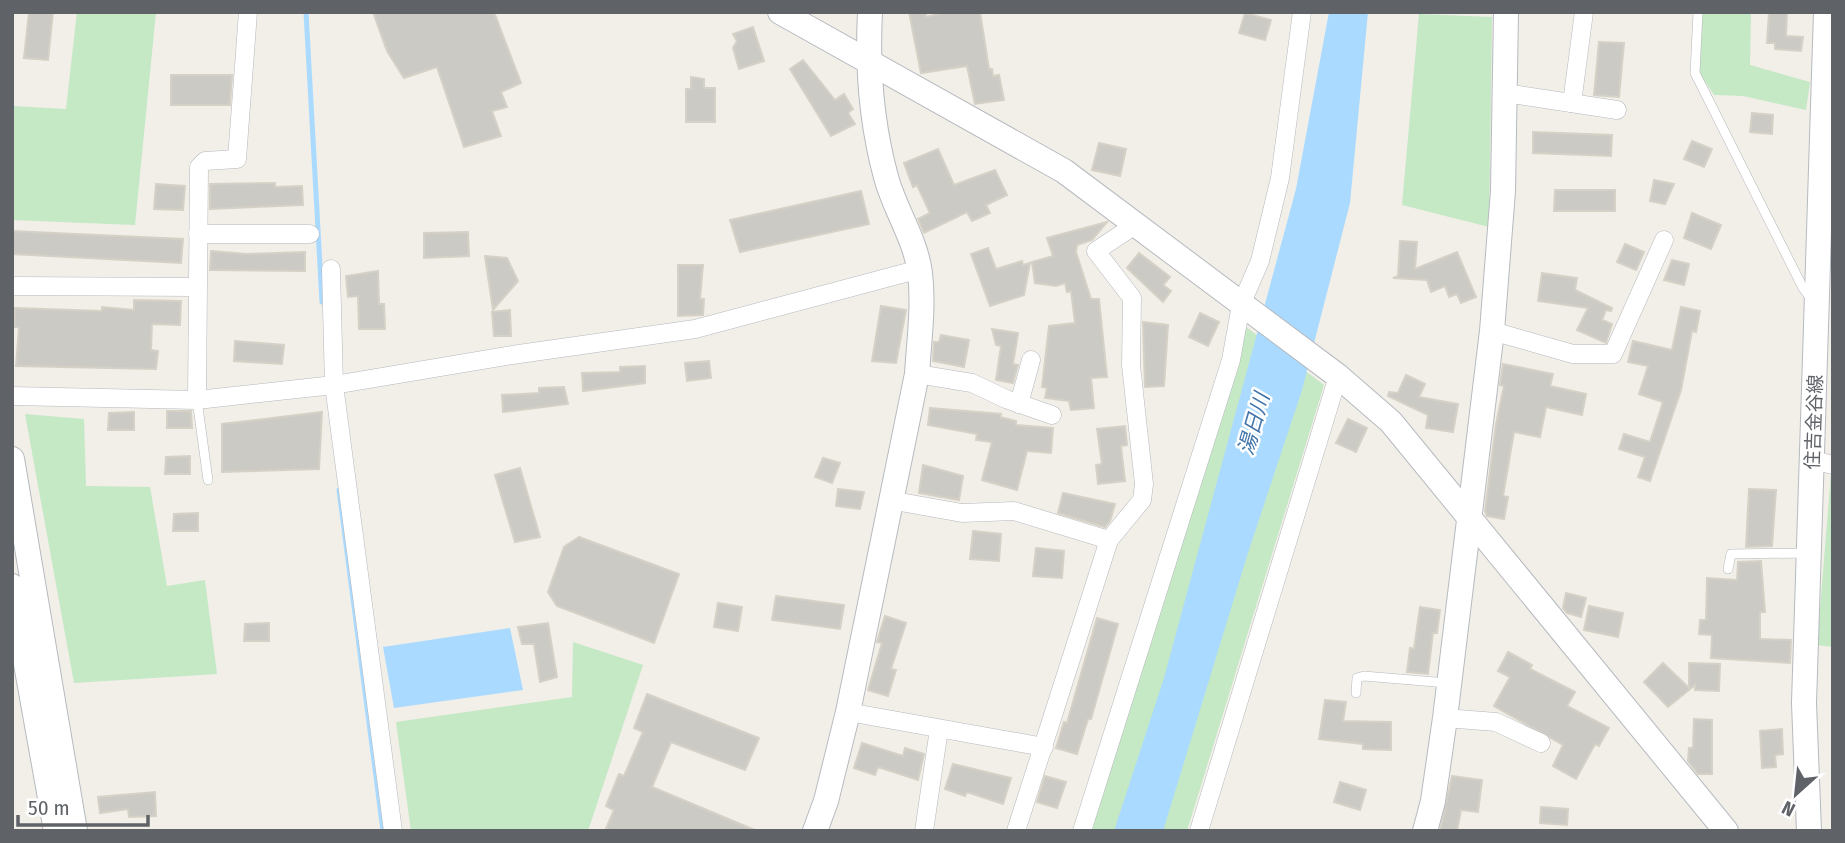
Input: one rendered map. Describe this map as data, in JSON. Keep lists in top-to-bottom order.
{
  "streets": {
    "street": ["住吉金谷線"]
  },
  "water": ["湯日川"],
  "scale_bar": "50 m",
  "north": "bottom left"
}
